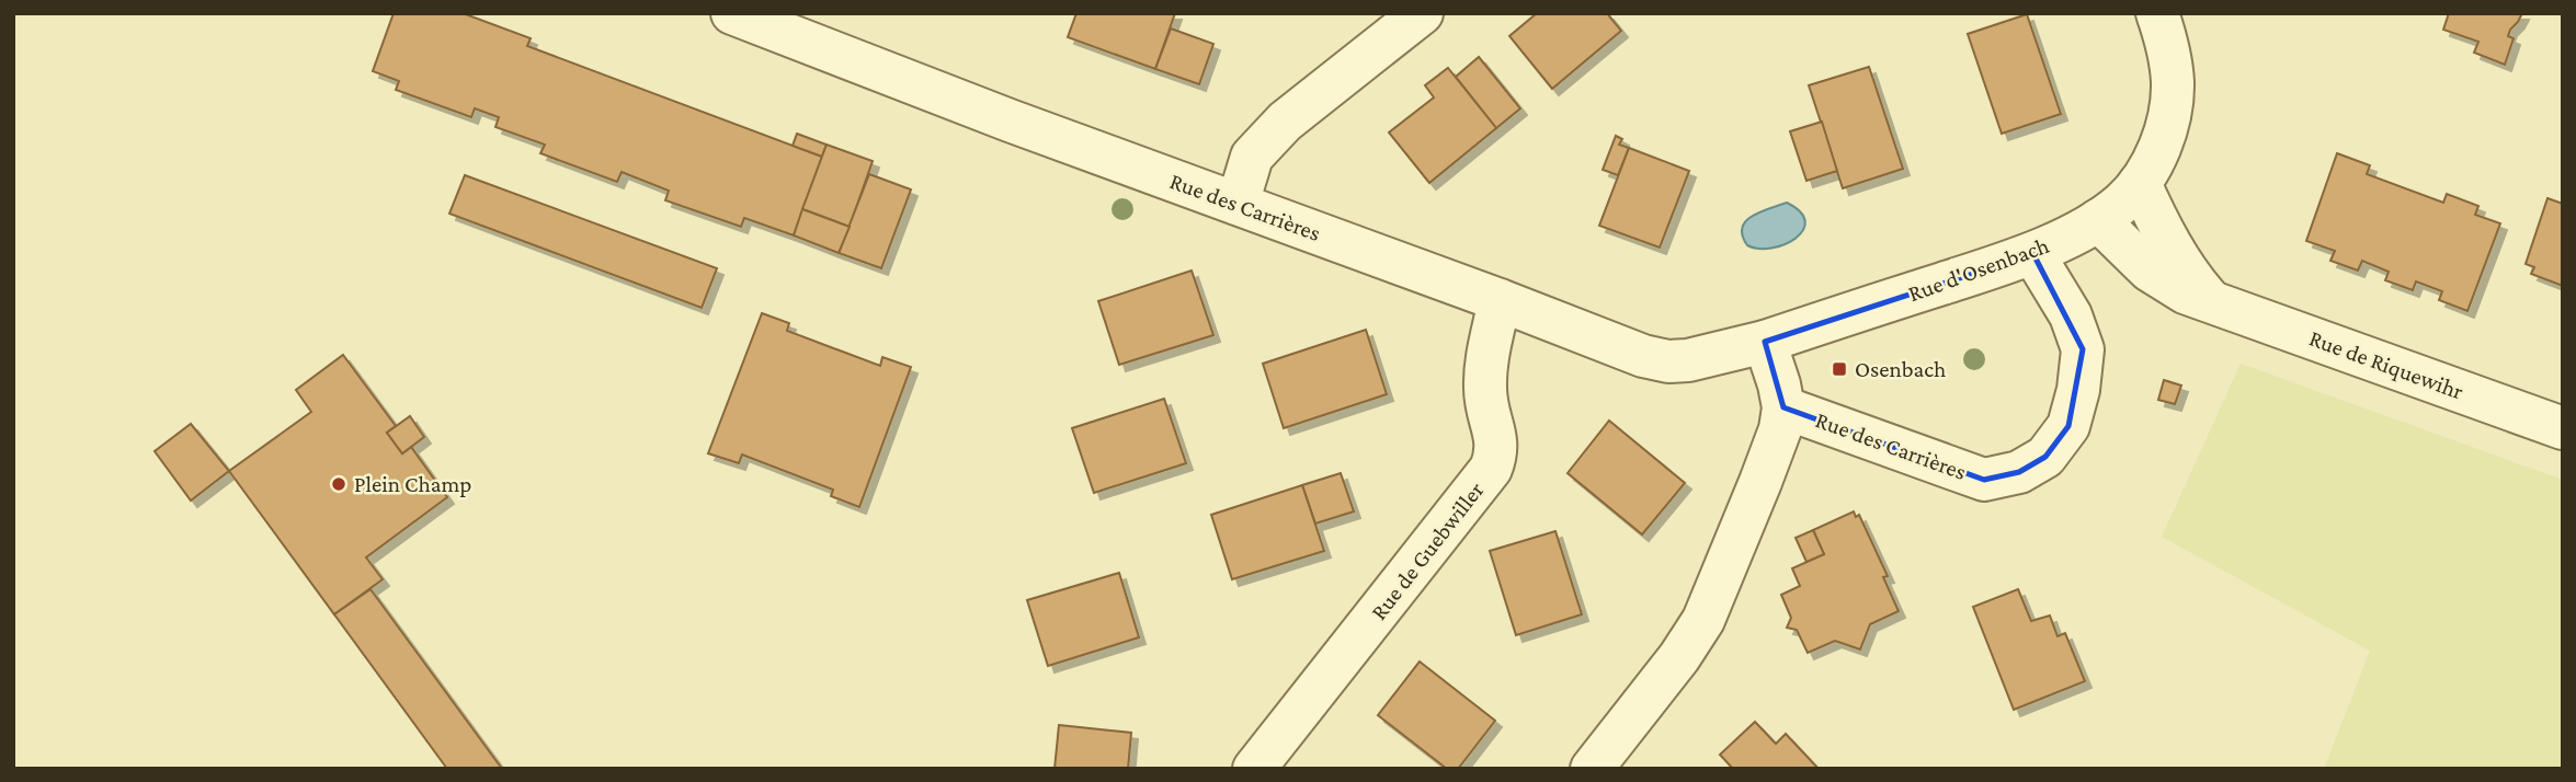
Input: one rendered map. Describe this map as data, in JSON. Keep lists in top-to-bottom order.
{
  "streets": {
    "street": [
      "Rue des Carrières",
      "Rue d'Osenbach",
      "Rue de Riquewihr",
      "Rue de Guebwiller"
    ]
  },
  "crossings": [
    ["Rue des Carrières", "Rue d'Osenbach"],
    ["Rue des Carrières", "Rue de Guebwiller"],
    ["Rue d'Osenbach", "Rue de Riquewihr"]
  ],
  "places": {
    "transit": ["Osenbach"],
    "other": ["Plein Champ"]
  }
}
